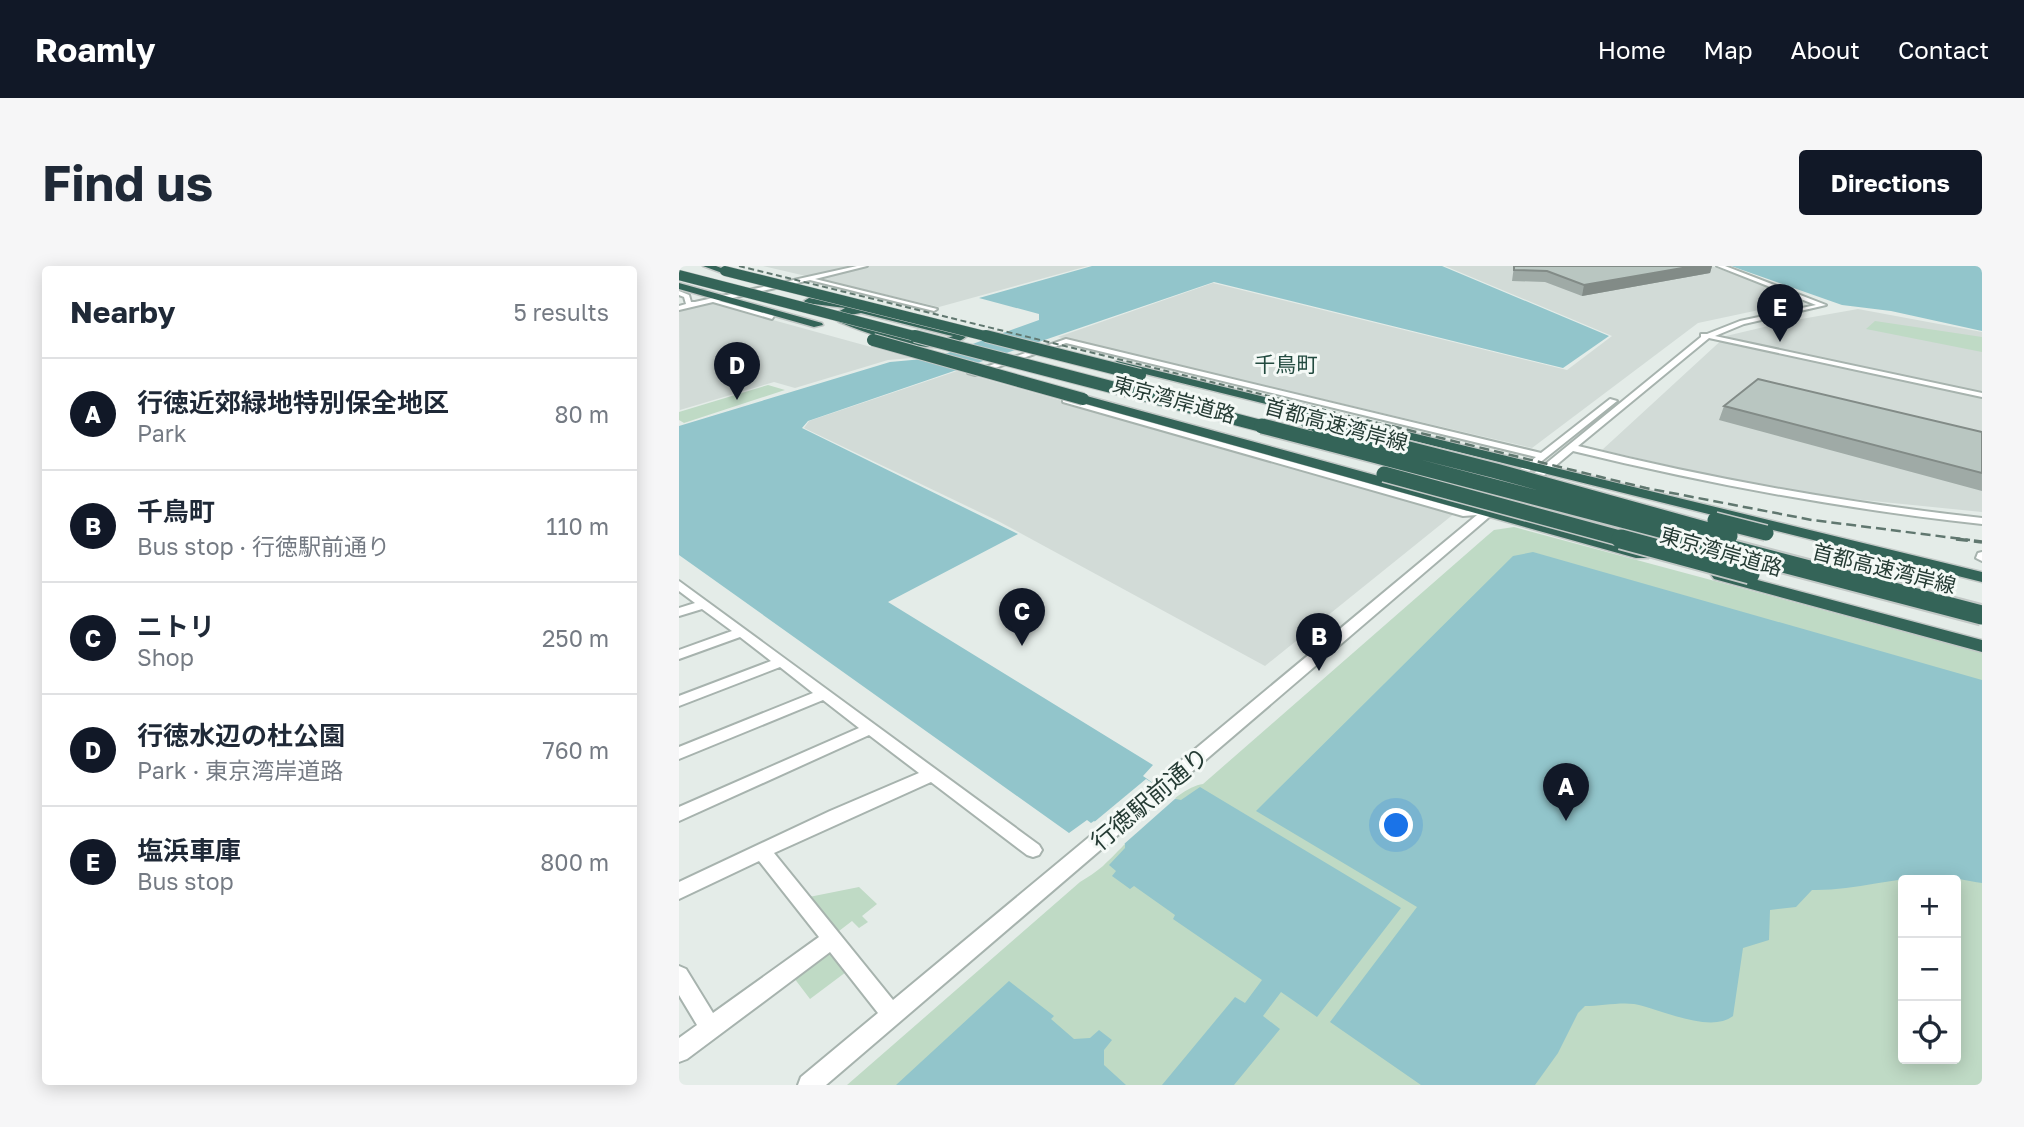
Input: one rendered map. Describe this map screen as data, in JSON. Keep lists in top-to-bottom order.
{
  "streets": {
    "highway": ["東京湾岸道路", "首都高速湾岸線"],
    "street": ["行徳駅前通り"]
  },
  "crossings": [
    ["東京湾岸道路", "行徳駅前通り"]
  ],
  "districts": ["千鳥町"],
  "page": {
    "header": "Roamly",
    "nav": [
      "Home",
      "Map",
      "About",
      "Contact"
    ],
    "buttons": "Directions",
    "title": "Find us",
    "heading": ["Nearby", "5 results"],
    "pins": [
      "E",
      "D",
      "C",
      "B",
      "A"
    ],
    "list": [
      {
        "mark": "A",
        "name": "行徳近郊緑地特別保全地区",
        "note": "Park",
        "value": "80 m"
      },
      {
        "mark": "B",
        "name": "千鳥町",
        "note": "Bus stop · 行徳駅前通り",
        "value": "110 m"
      },
      {
        "mark": "C",
        "name": "ニトリ",
        "note": "Shop",
        "value": "250 m"
      },
      {
        "mark": "D",
        "name": "行徳水辺の杜公園",
        "note": "Park · 東京湾岸道路",
        "value": "760 m"
      },
      {
        "mark": "E",
        "name": "塩浜車庫",
        "note": "Bus stop",
        "value": "800 m"
      }
    ],
    "map_buttons": ["+", "−"]
  }
}
